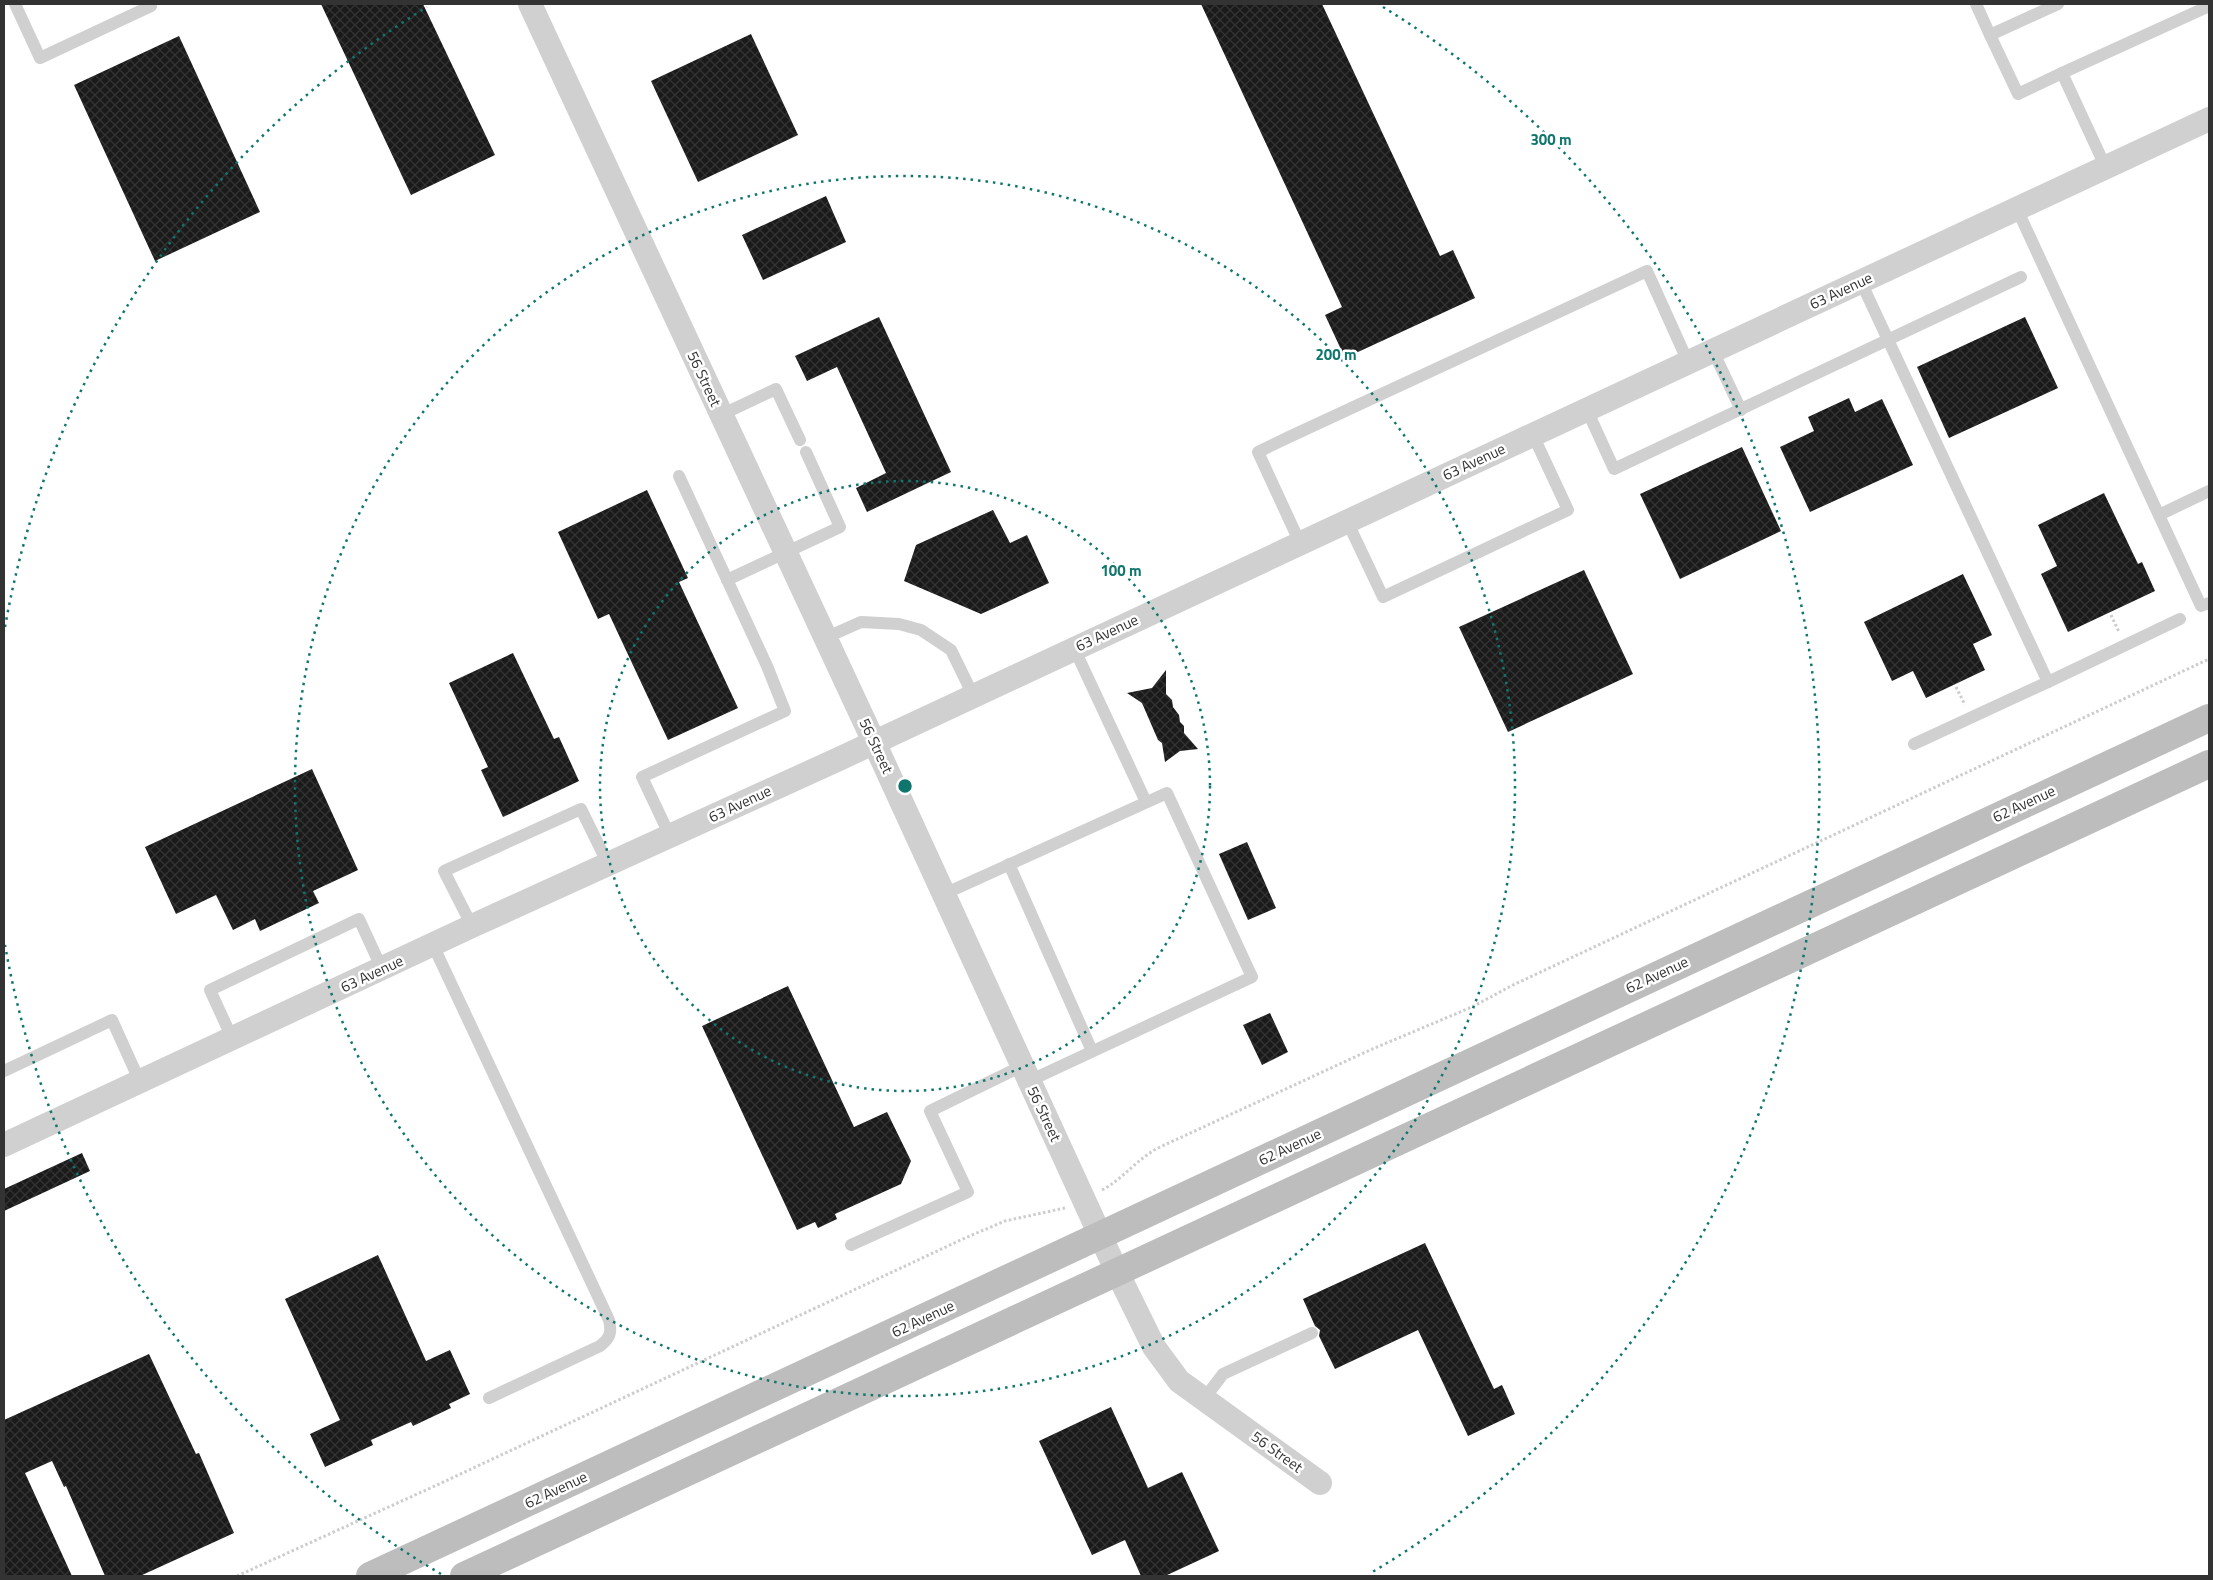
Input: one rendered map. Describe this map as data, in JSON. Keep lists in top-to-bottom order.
{
  "streets": {
    "main road": ["62 Avenue"],
    "street": ["63 Avenue", "56 Street"]
  },
  "crossings": [
    ["63 Avenue", "56 Street"],
    ["56 Street", "62 Avenue"]
  ],
  "rings": ["300 m", "200 m", "100 m"]
}
